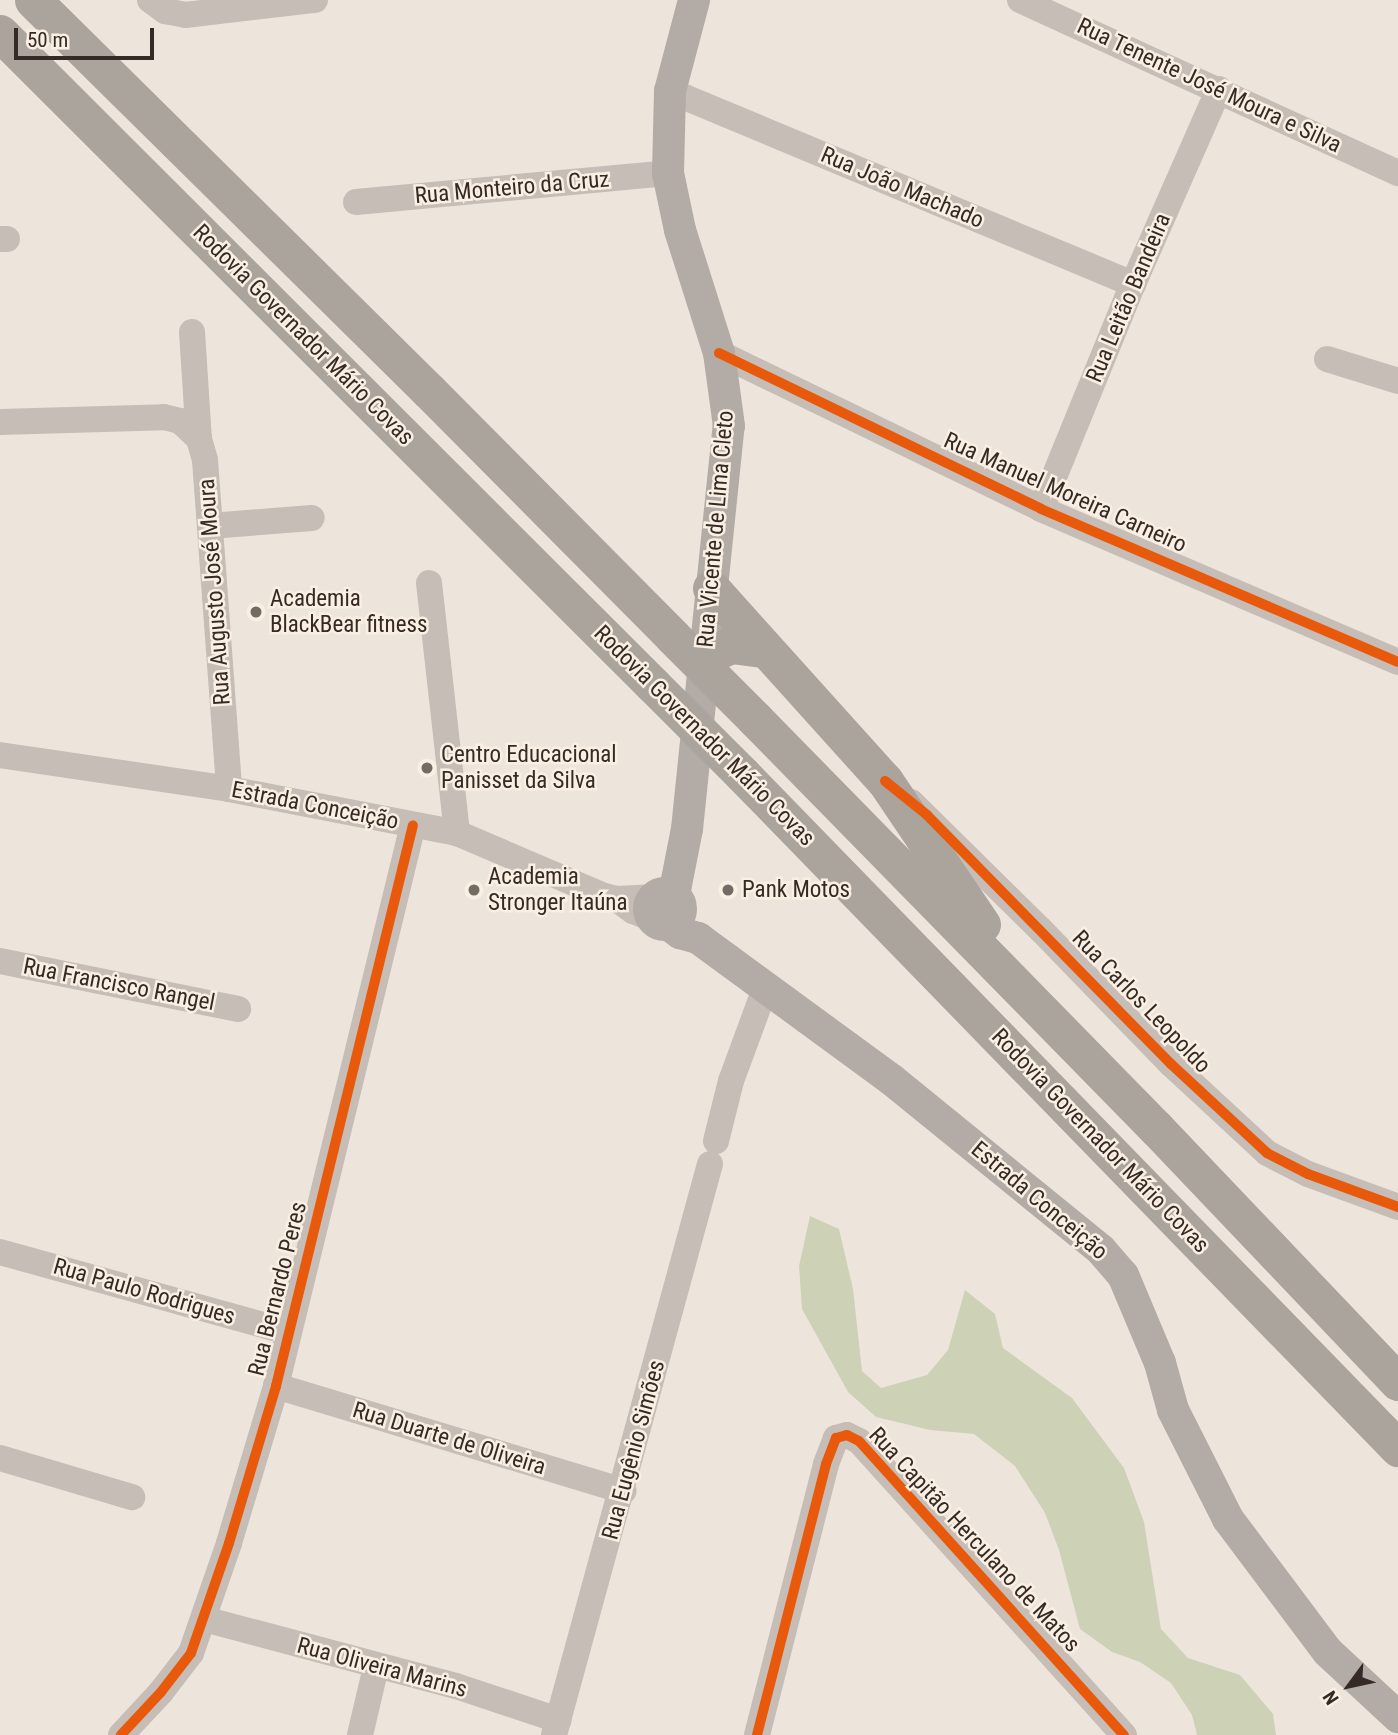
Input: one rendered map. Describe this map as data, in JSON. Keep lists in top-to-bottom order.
{
  "streets": {
    "highway": ["Rodovia Governador Mário Covas"],
    "main road": ["Rua Vicente de Lima Cleto", "Estrada Conceição"],
    "street": [
      "Rua Tenente José Moura e Silva",
      "Rua Monteiro da Cruz",
      "Rua João Machado",
      "Rua Leitão Bandeira",
      "Rua Manuel Moreira Carneiro",
      "Rua Augusto José Moura",
      "Rua Francisco Rangel",
      "Rua Carlos Leopoldo",
      "Rua Bernardo Peres",
      "Rua Paulo Rodrigues",
      "Rua Duarte de Oliveira",
      "Rua Eugênio Simões",
      "Rua Capitão Herculano de Matos",
      "Rua Oliveira Marins"
    ]
  },
  "crossings": [
    ["Rua Tenente José Moura e Silva", "Rua Leitão Bandeira"],
    ["Rua Monteiro da Cruz", "Rua Vicente de Lima Cleto"],
    ["Rua João Machado", "Rua Leitão Bandeira"],
    ["Rua João Machado", "Rua Vicente de Lima Cleto"],
    ["Rua Leitão Bandeira", "Rua Manuel Moreira Carneiro"],
    ["Rua Manuel Moreira Carneiro", "Rua Vicente de Lima Cleto"],
    ["Rua Vicente de Lima Cleto", "Estrada Conceição"],
    ["Rua Augusto José Moura", "Estrada Conceição"],
    ["Estrada Conceição", "Rua Bernardo Peres"],
    ["Estrada Conceição", "Rua Eugênio Simões"],
    ["Rua Bernardo Peres", "Rua Paulo Rodrigues"],
    ["Rua Bernardo Peres", "Rua Duarte de Oliveira"],
    ["Rua Bernardo Peres", "Rua Oliveira Marins"],
    ["Rua Duarte de Oliveira", "Rua Eugênio Simões"],
    ["Rua Eugênio Simões", "Rua Oliveira Marins"]
  ],
  "places": [
    "Academia BlackBear fitness",
    "Centro Educacional Panisset da Silva",
    "Academia Stronger Itaúna",
    "Pank Motos"
  ],
  "scale_bar": "50 m",
  "north": "bottom left"
}
